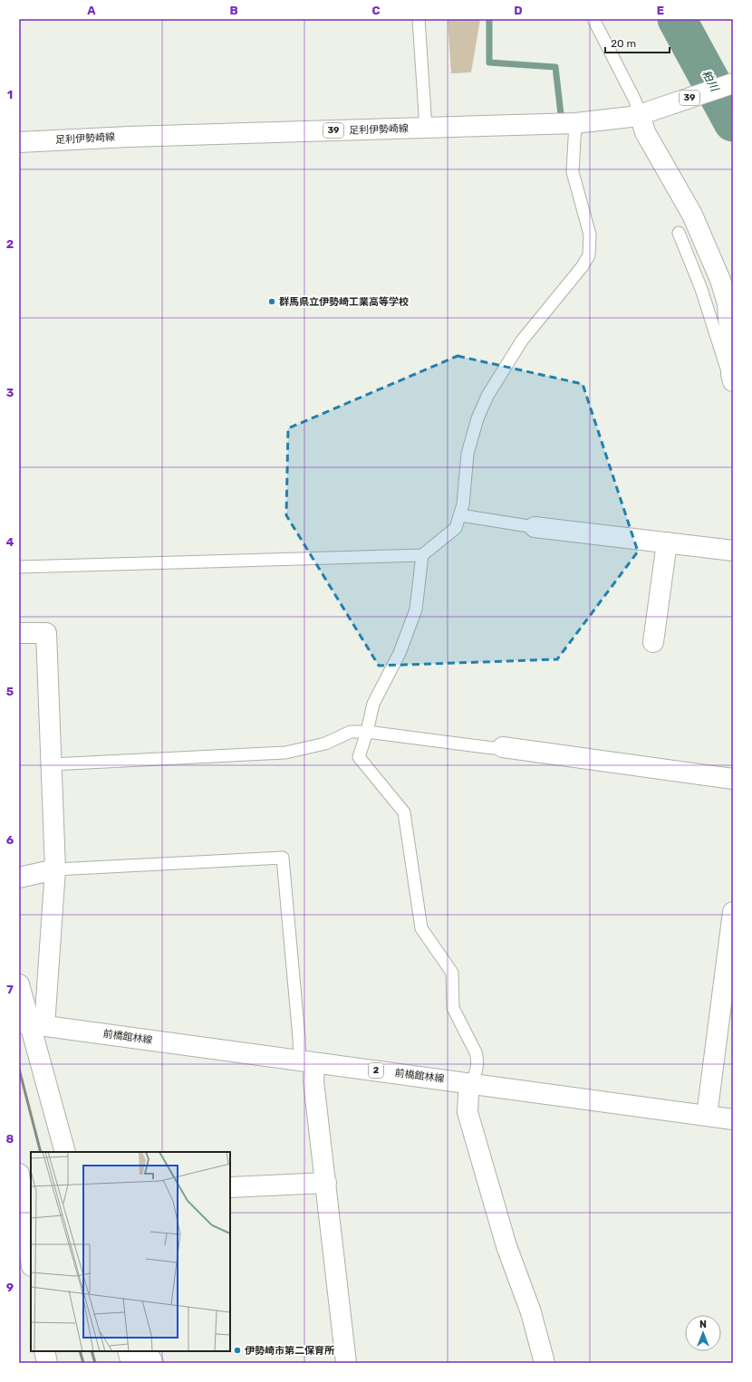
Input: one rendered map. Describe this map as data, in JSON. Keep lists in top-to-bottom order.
{
  "streets": {
    "street": [
      "39",
      "足利伊勢崎線",
      "前橋館林線",
      "2"
    ]
  },
  "water": ["粕川"],
  "places": ["群馬県立伊勢崎工業高等学校", "伊勢崎市第二保育所"],
  "scale_bar": "20 m",
  "north": "top",
  "grid": {
    "columns": [
      "A",
      "B",
      "C",
      "D",
      "E"
    ],
    "rows": [
      "1",
      "2",
      "3",
      "4",
      "5",
      "6",
      "7",
      "8",
      "9"
    ]
  }
}
